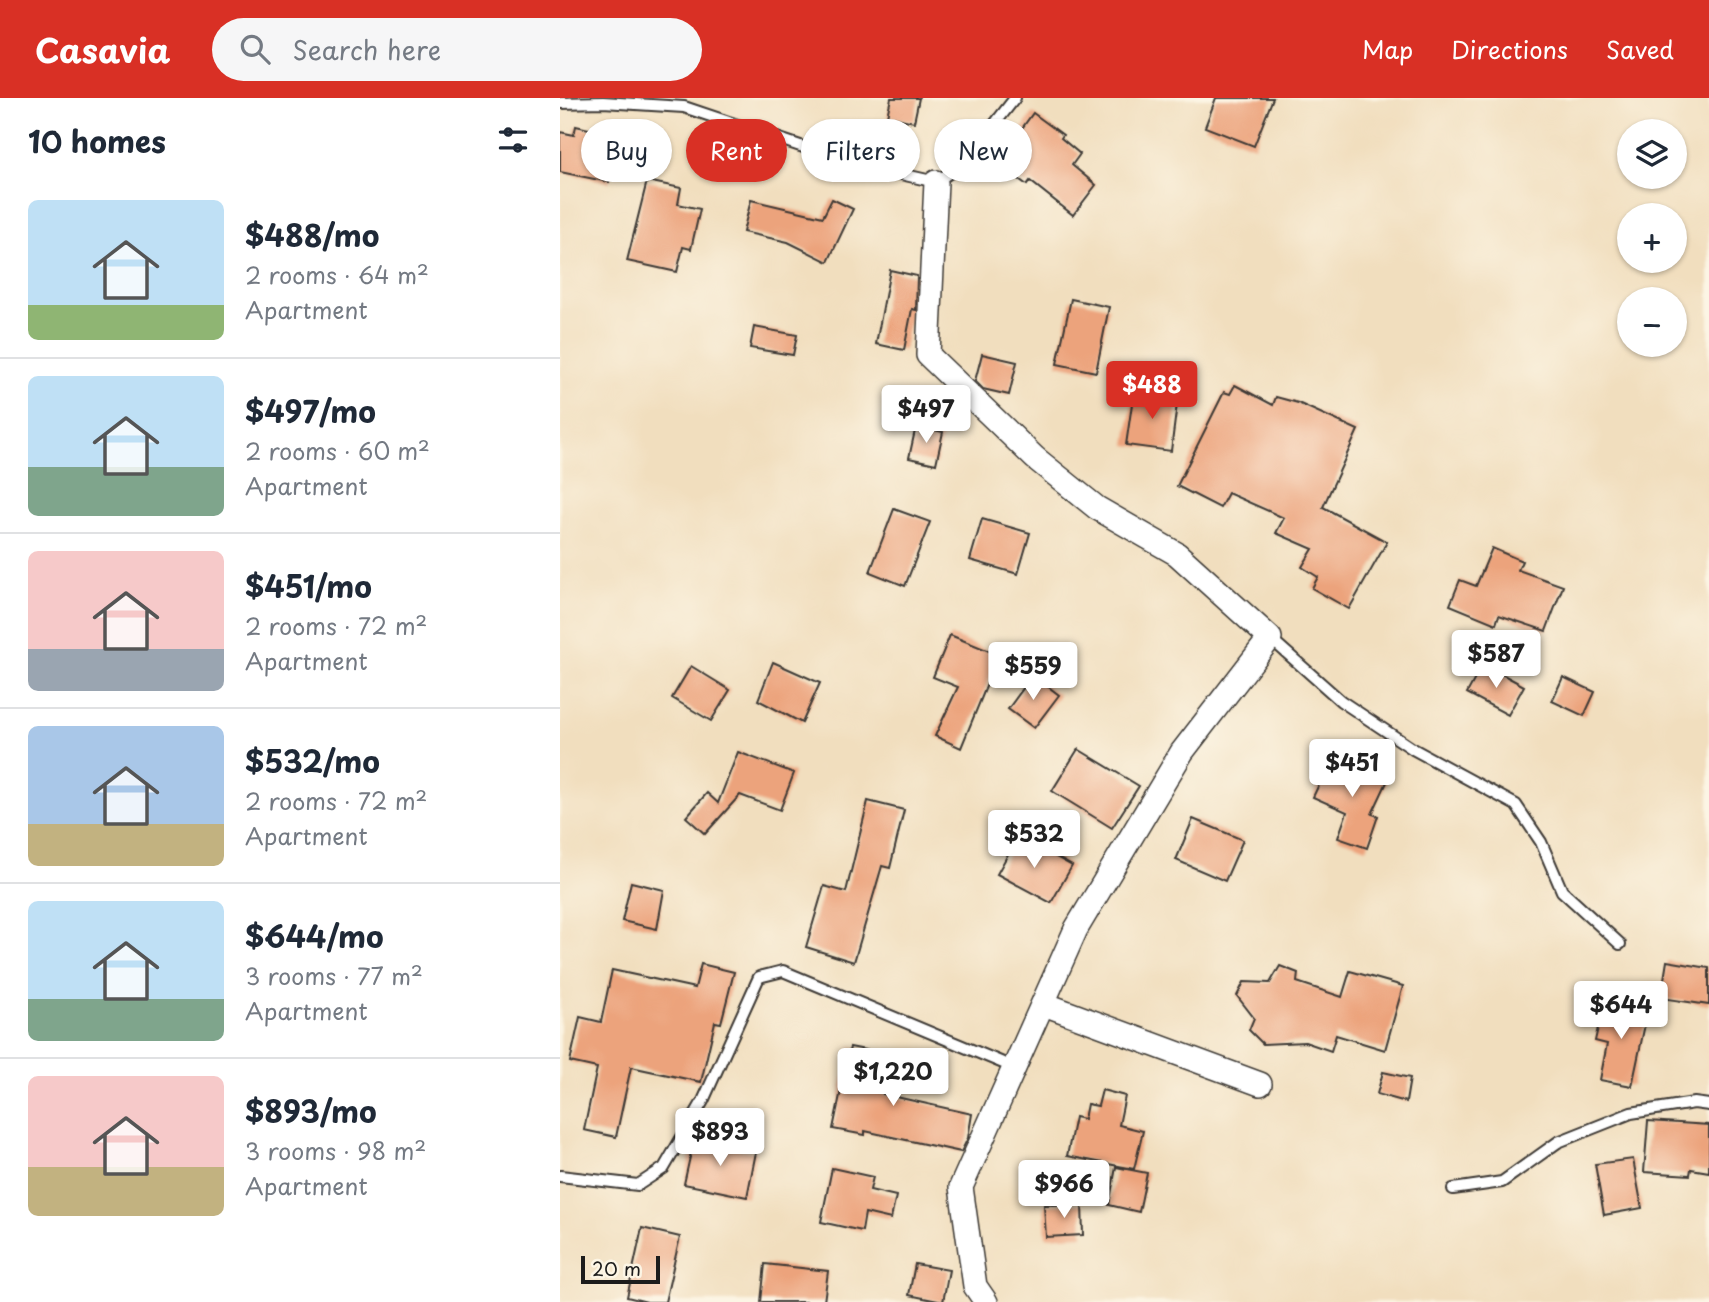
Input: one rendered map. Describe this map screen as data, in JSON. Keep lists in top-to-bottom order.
{
  "scale_bar": "20 m",
  "page": {
    "header": "Casavia",
    "search": "Search here",
    "nav": ["Map", "Directions", "Saved"],
    "heading": "10 homes",
    "map_buttons": ["+", "−"],
    "chip": [
      "Buy",
      "Rent",
      "Filters",
      "New"
    ],
    "list": [
      {
        "name": "$488/mo",
        "note": "2 rooms · 64 m² · Apartment"
      },
      {
        "name": "$497/mo",
        "note": "2 rooms · 60 m² · Apartment"
      },
      {
        "name": "$451/mo",
        "note": "2 rooms · 72 m² · Apartment"
      },
      {
        "name": "$532/mo",
        "note": "2 rooms · 72 m² · Apartment"
      },
      {
        "name": "$644/mo",
        "note": "3 rooms · 77 m² · Apartment"
      },
      {
        "name": "$893/mo",
        "note": "3 rooms · 98 m² · Apartment"
      }
    ],
    "price": [
      "$488",
      "$497",
      "$587",
      "$559",
      "$451",
      "$532",
      "$644",
      "$1,220",
      "$893",
      "$966"
    ],
    "scale": "20 m"
  }
}
